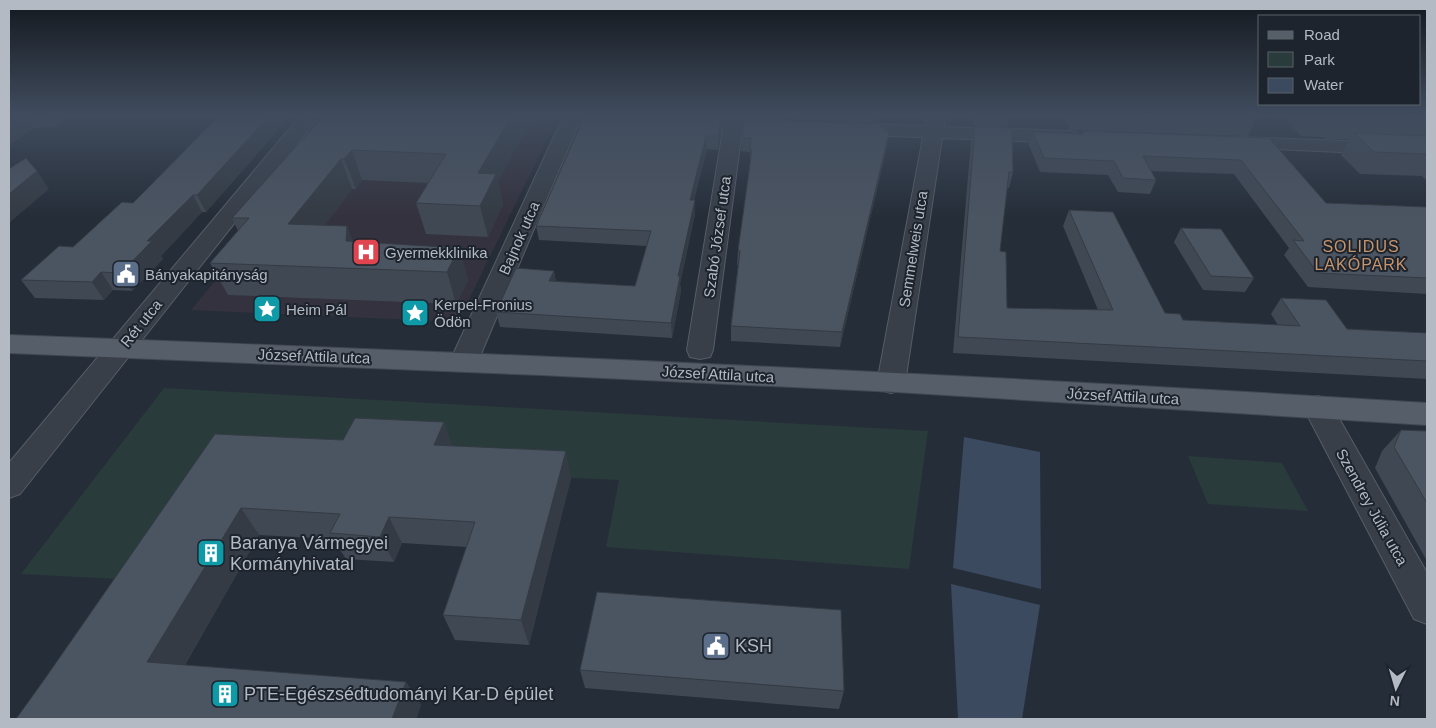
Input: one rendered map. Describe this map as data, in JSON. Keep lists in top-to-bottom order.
{
  "streets": {
    "main road": ["József Attila utca"],
    "street": [
      "Szabó József utca",
      "Bajnok utca",
      "Semmelweis utca",
      "Rét utca",
      "Szendrey Júlia utca"
    ]
  },
  "crossings": [
    ["Bajnok utca", "József Attila utca"],
    ["Semmelweis utca", "József Attila utca"],
    ["Rét utca", "József Attila utca"],
    ["József Attila utca", "Szendrey Júlia utca"]
  ],
  "districts": ["SOLIDUS LAKÓPARK"],
  "places": {
    "hospital": ["Gyermekklinika"],
    "public building": ["Bányakapitányság", "KSH"],
    "place": ["Heim Pál", "Kerpel-Fronius Ödön"],
    "building": ["Baranya Vármegyei Kormányhivatal", "PTE-Egészsédtudományi Kar-D épület"]
  },
  "legend": ["Road", "Park", "Water"],
  "north": "bottom"
}
